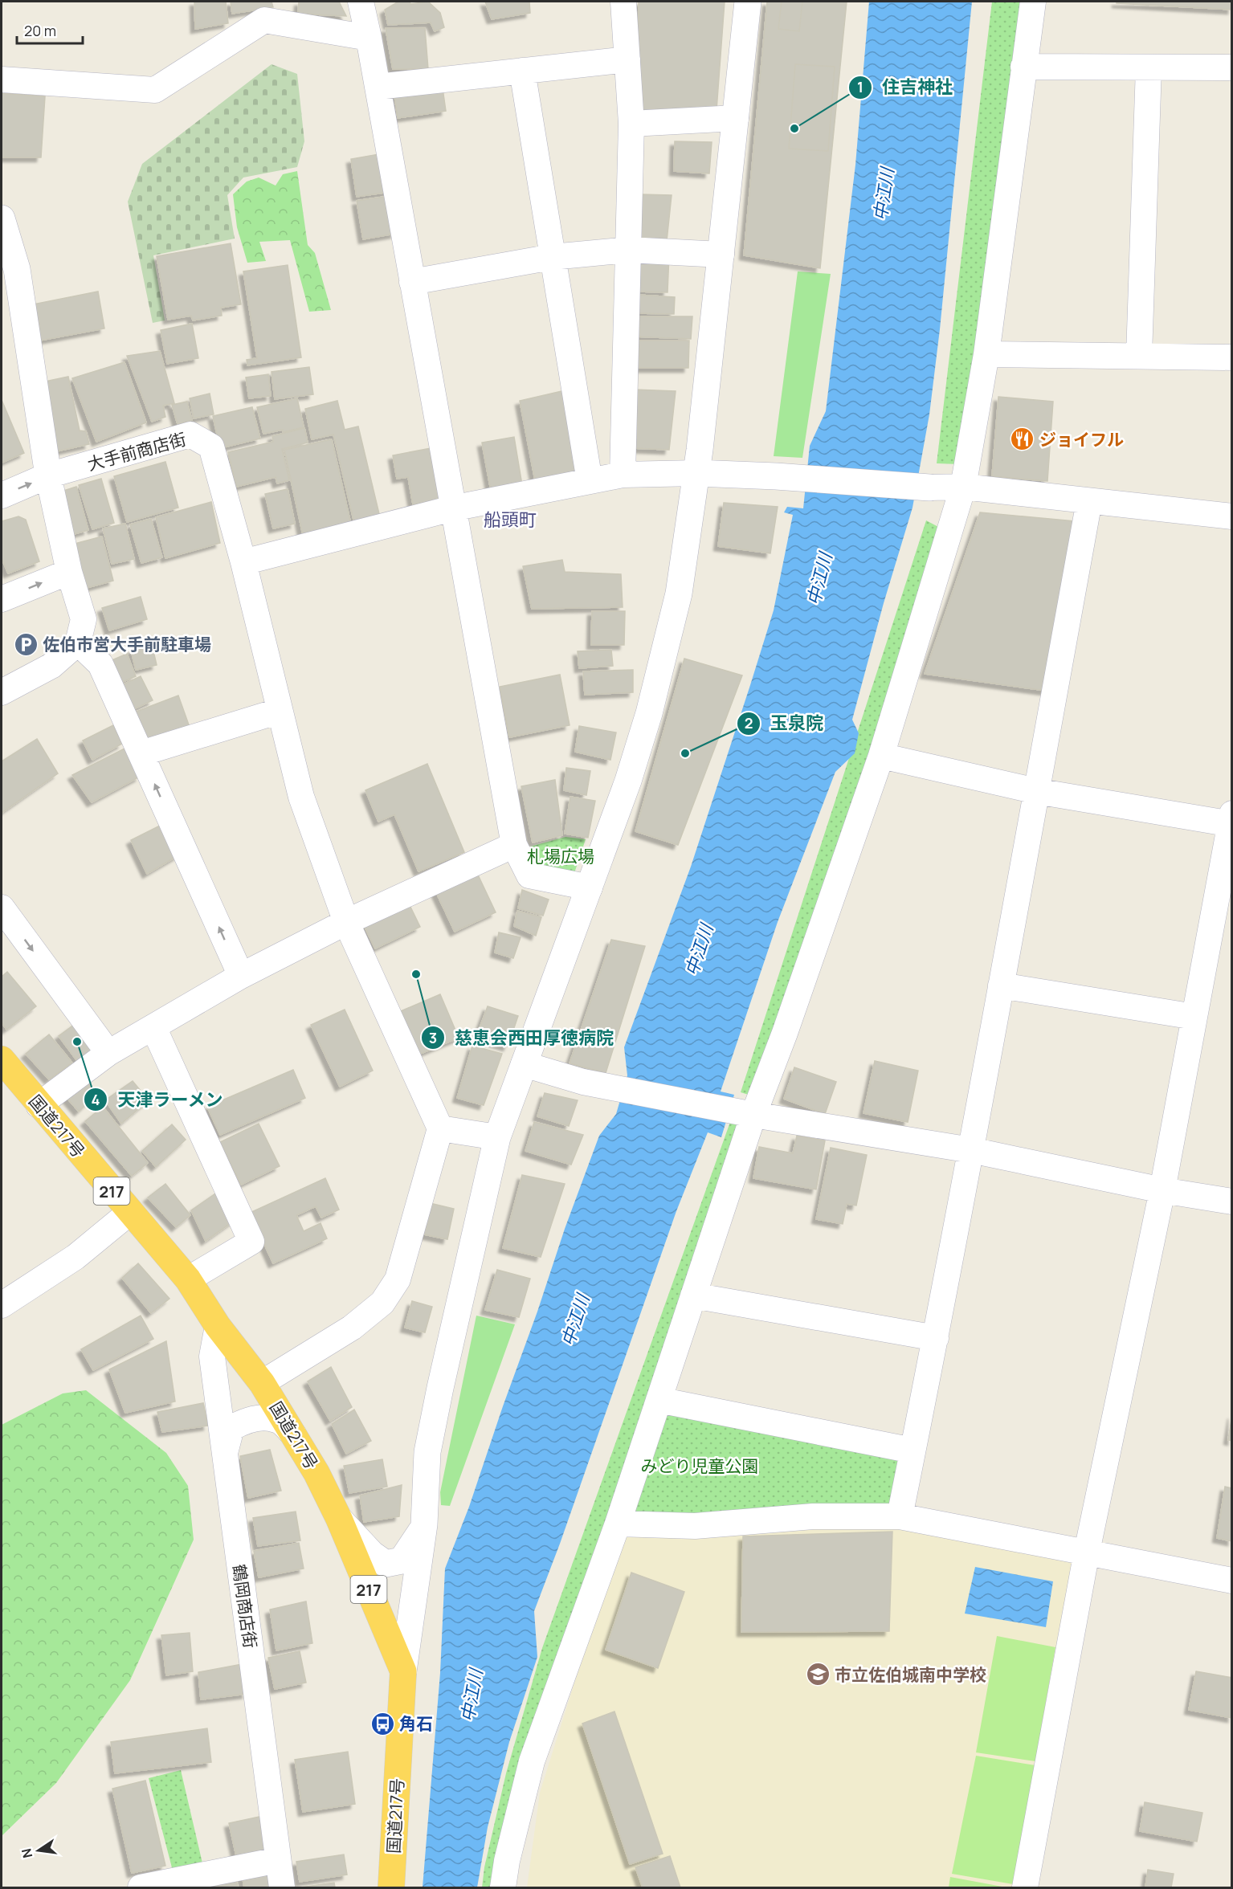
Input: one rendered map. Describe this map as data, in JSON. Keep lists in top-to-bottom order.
{
  "streets": {
    "highway": ["国道217号", "217"],
    "street": ["大手前商店街", "鶴岡商店街"]
  },
  "crossings": [
    ["国道217号", "鶴岡商店街"]
  ],
  "districts": ["船頭町"],
  "water": ["中江川"],
  "parks": ["札場広場", "みどり児童公園"],
  "places": {
    "other": [
      "住吉神社",
      "玉泉院",
      "慈恵会西田厚徳病院",
      "天津ラーメン"
    ],
    "restaurant": ["ジョイフル"],
    "parking": ["佐伯市営大手前駐車場"],
    "school or university": ["市立佐伯城南中学校"],
    "bus stop": ["角石"]
  },
  "scale_bar": "20 m",
  "north": "left"
}
